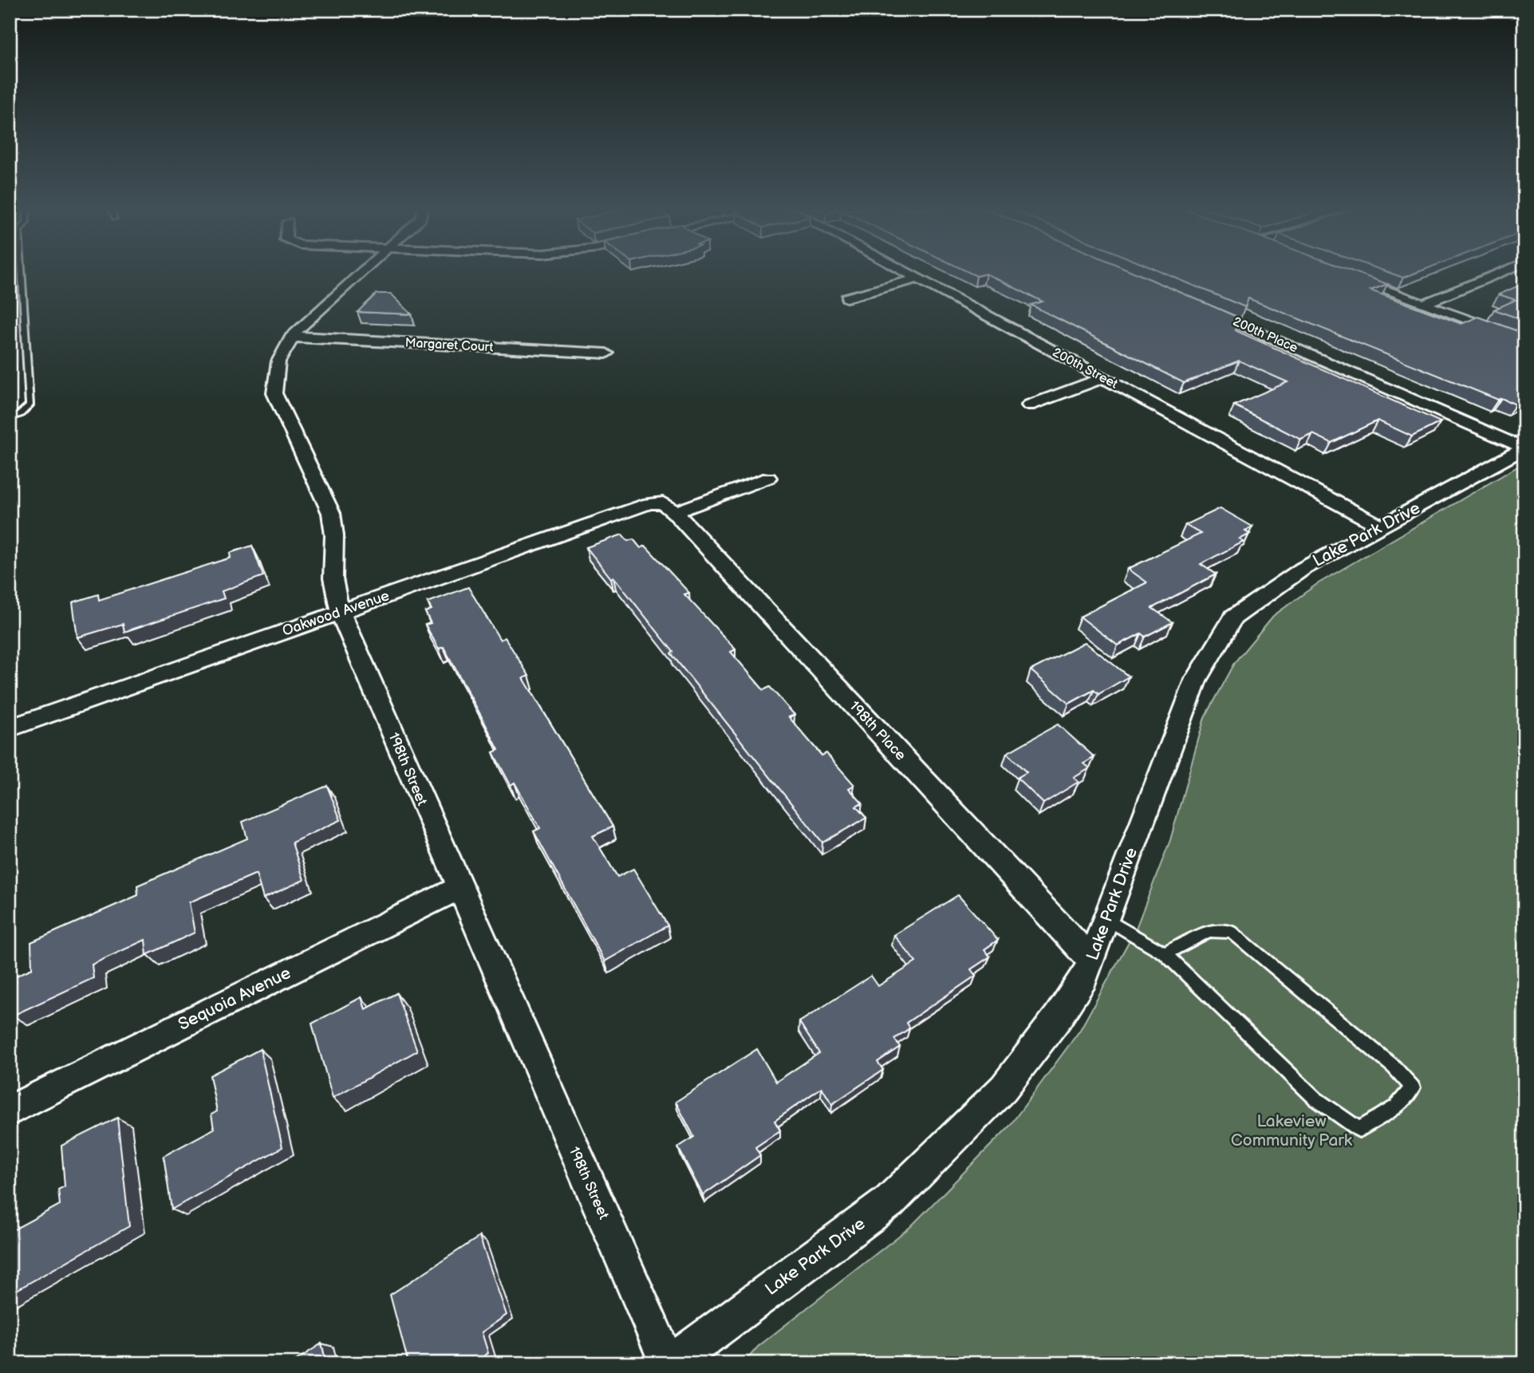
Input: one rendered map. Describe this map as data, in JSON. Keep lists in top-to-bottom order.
{
  "streets": {
    "street": [
      "200th Place",
      "Margaret Court",
      "200th Street",
      "Lake Park Drive",
      "Oakwood Avenue",
      "198th Place",
      "198th Street",
      "Sequoia Avenue"
    ]
  },
  "crossings": [
    ["200th Place", "Lake Park Drive"],
    ["Margaret Court", "198th Street"],
    ["200th Street", "Lake Park Drive"],
    ["Lake Park Drive", "198th Place"],
    ["Lake Park Drive", "198th Street"],
    ["Oakwood Avenue", "198th Place"],
    ["Oakwood Avenue", "198th Street"],
    ["198th Street", "Sequoia Avenue"]
  ],
  "parks": ["Lakeview Community Park"]
}
